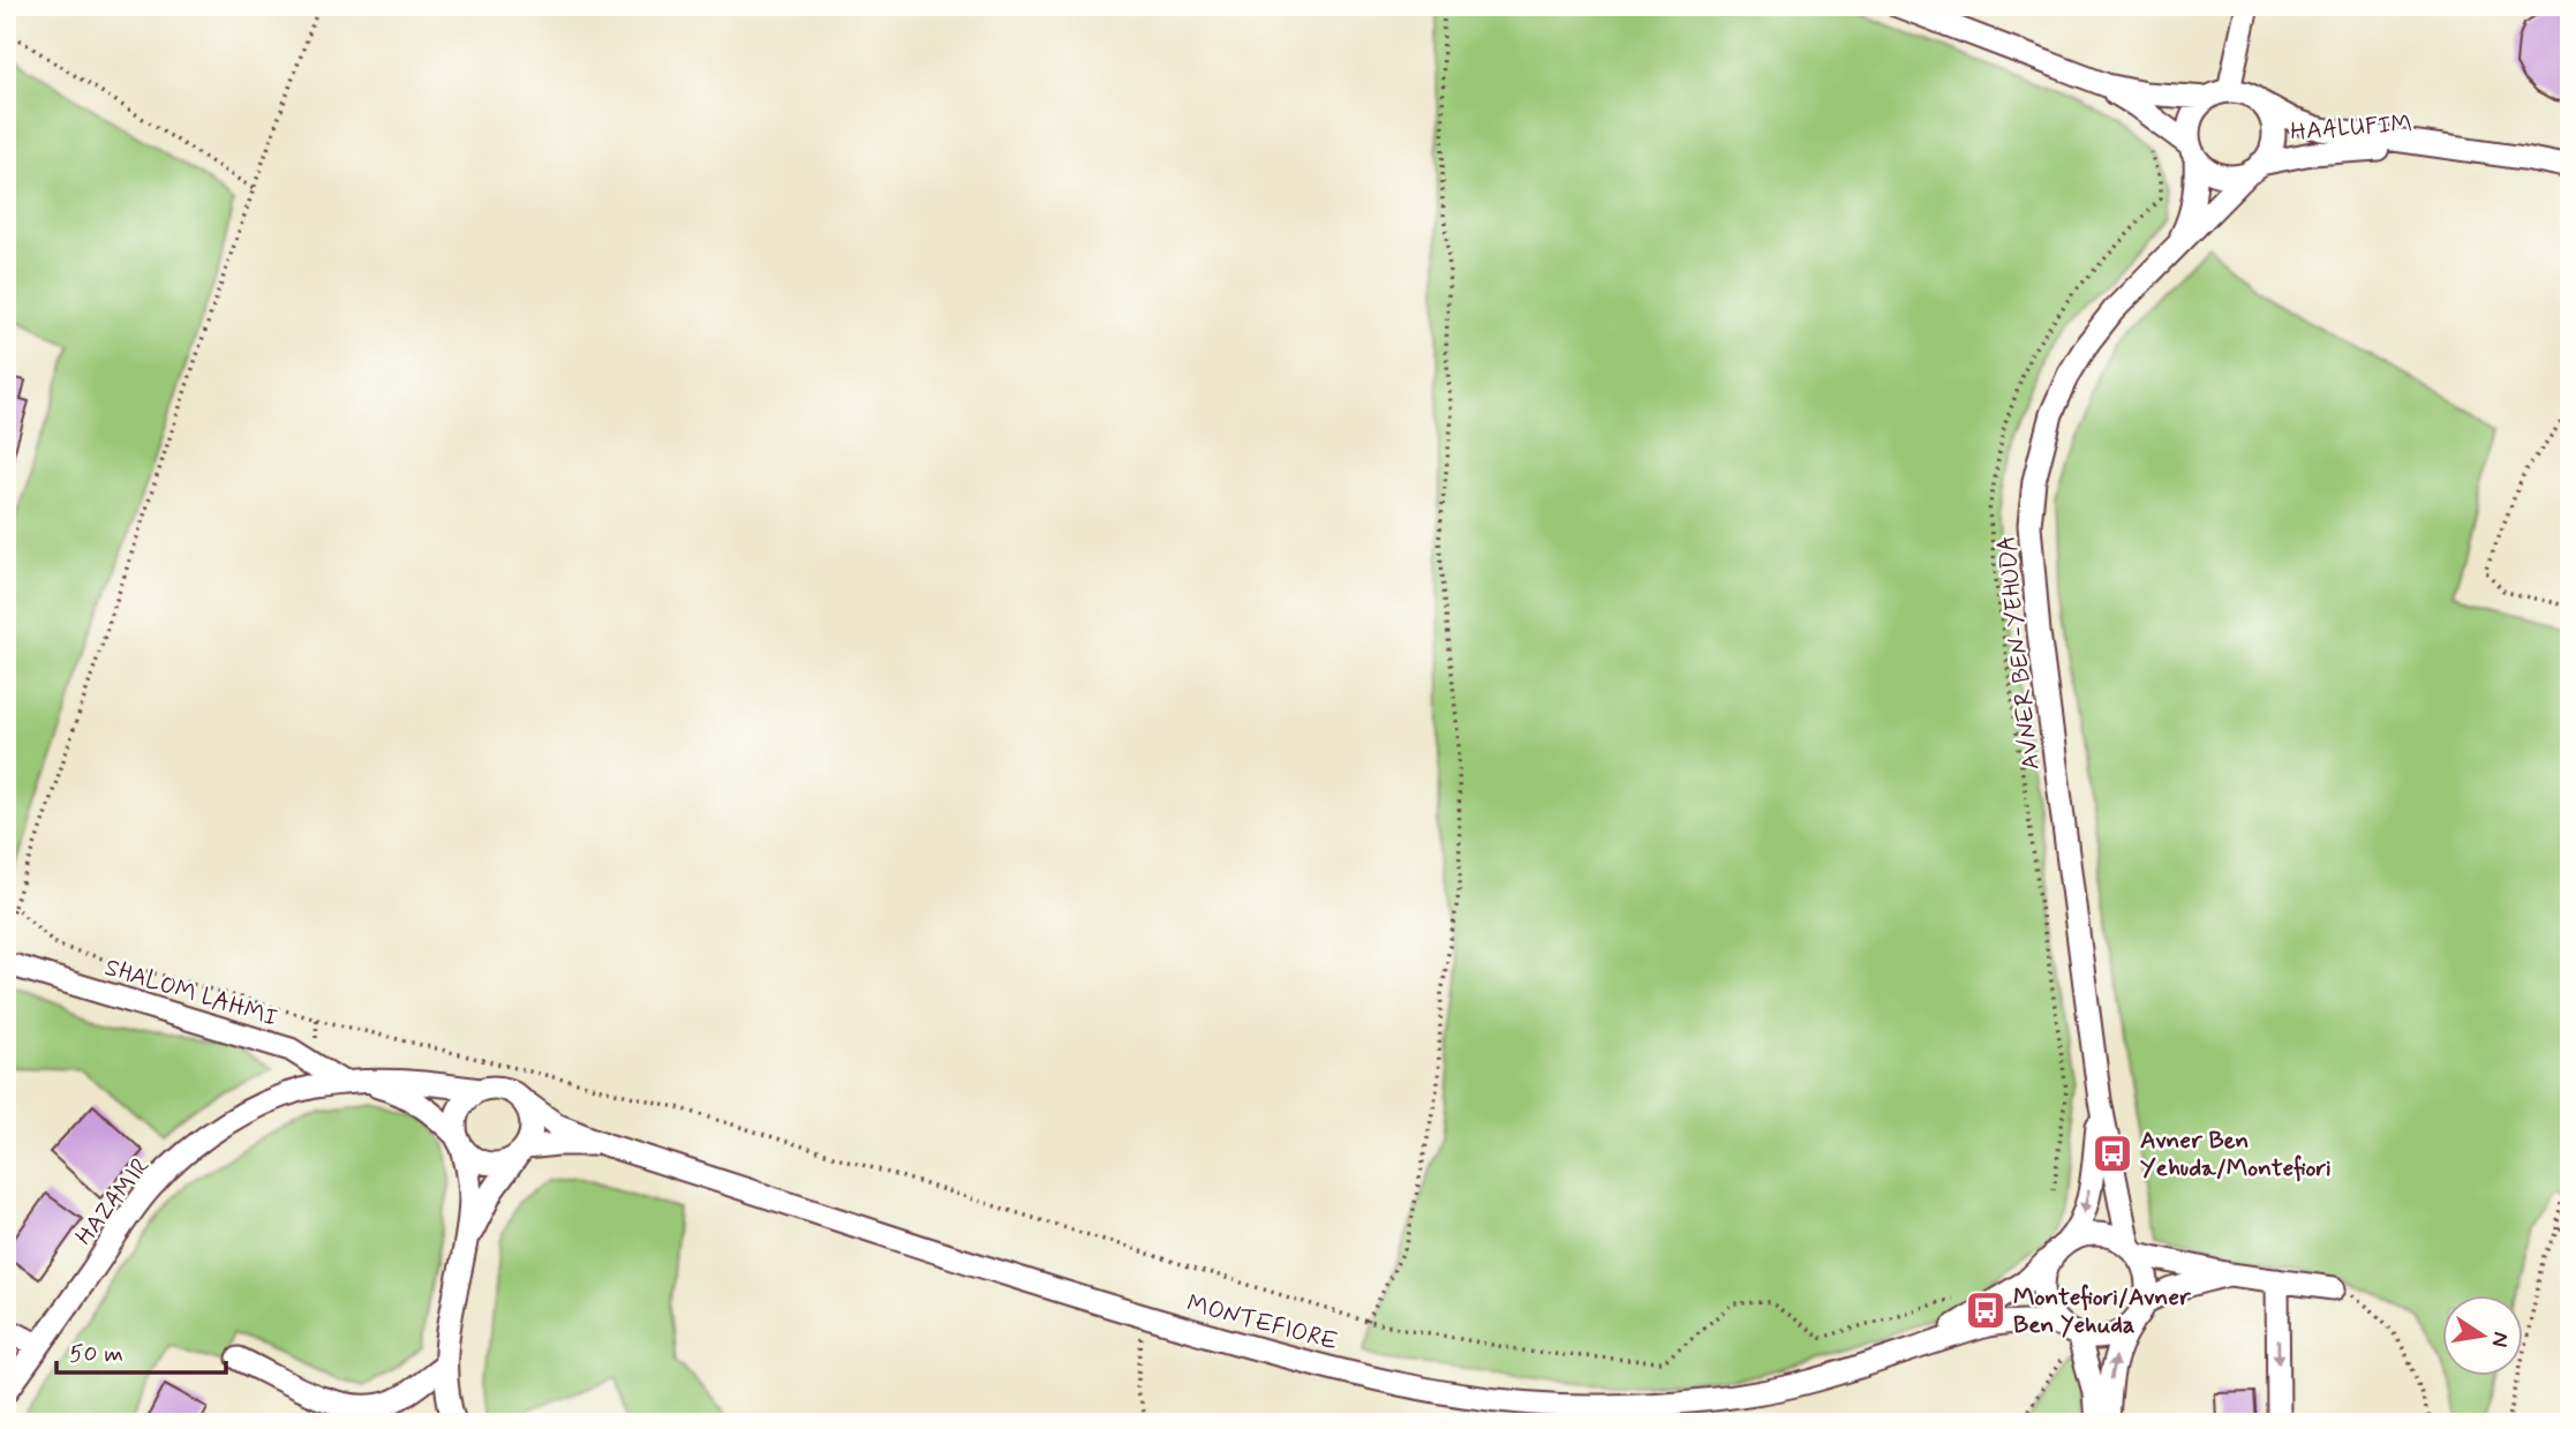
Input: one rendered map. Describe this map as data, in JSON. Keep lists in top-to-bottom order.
{
  "streets": {
    "street": [
      "HAALUFIM",
      "AVNER BEN-YEHUDA",
      "SHALOM LAHMI",
      "HAZAMIR",
      "MONTEFIORE"
    ]
  },
  "crossings": [
    ["HAALUFIM", "AVNER BEN-YEHUDA"],
    ["AVNER BEN-YEHUDA", "MONTEFIORE"],
    ["SHALOM LAHMI", "HAZAMIR"],
    ["HAZAMIR", "MONTEFIORE"]
  ],
  "places": {
    "bus stop": ["Avner Ben Yehuda/Montefiori", "Montefiori/Avner Ben Yehuda"]
  },
  "scale_bar": "50 m",
  "north": "right"
}
